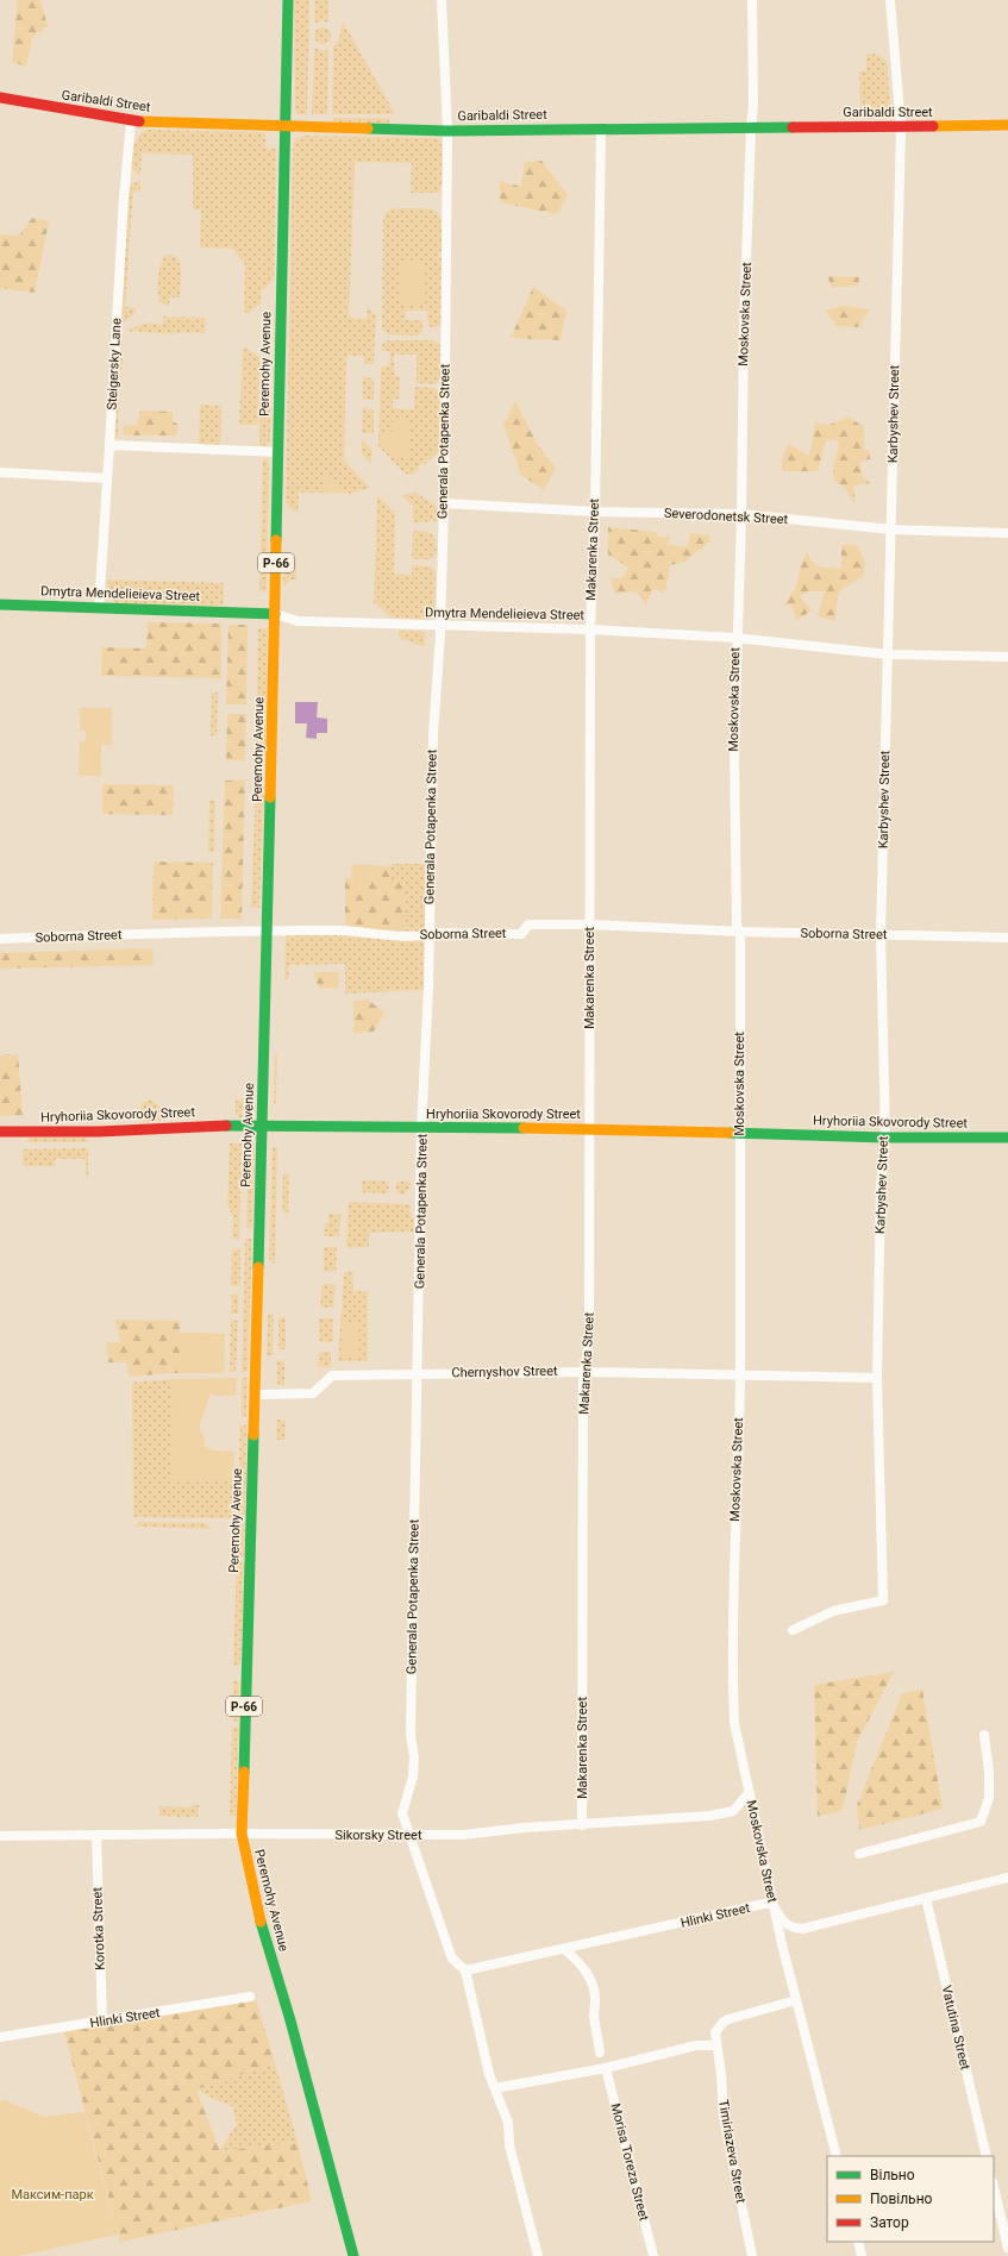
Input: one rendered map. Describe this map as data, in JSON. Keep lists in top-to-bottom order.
{
  "streets": {
    "main road": [
      "Garibaldi Street",
      "Peremohy Avenue",
      "Р-66",
      "Dmytra Mendelieieva Street",
      "Hryhoriia Skovorody Street"
    ],
    "street": [
      "Moskovska Street",
      "Steigersky Lane",
      "Karbyshev Street",
      "Generala Potapenka Street",
      "Severodonetsk Street",
      "Makarenka Street",
      "Soborna Street",
      "Chernyshov Street",
      "Sikorsky Street",
      "Hlinki Street",
      "Korotka Street",
      "Vatutina Street",
      "Timiriazeva Street",
      "Morisa Toreza Street"
    ]
  },
  "crossings": [
    ["Garibaldi Street", "Moskovska Street"],
    ["Garibaldi Street", "Steigersky Lane"],
    ["Garibaldi Street", "Peremohy Avenue"],
    ["Garibaldi Street", "Karbyshev Street"],
    ["Garibaldi Street", "Generala Potapenka Street"],
    ["Garibaldi Street", "Makarenka Street"],
    ["Moskovska Street", "Severodonetsk Street"],
    ["Moskovska Street", "Dmytra Mendelieieva Street"],
    ["Moskovska Street", "Soborna Street"],
    ["Moskovska Street", "Hryhoriia Skovorody Street"],
    ["Moskovska Street", "Chernyshov Street"],
    ["Moskovska Street", "Sikorsky Street"],
    ["Moskovska Street", "Hlinki Street"],
    ["Steigersky Lane", "Dmytra Mendelieieva Street"],
    ["Peremohy Avenue", "Dmytra Mendelieieva Street"],
    ["Peremohy Avenue", "Soborna Street"],
    ["Peremohy Avenue", "Hryhoriia Skovorody Street"],
    ["Peremohy Avenue", "Chernyshov Street"],
    ["Peremohy Avenue", "Sikorsky Street"],
    ["Karbyshev Street", "Severodonetsk Street"],
    ["Karbyshev Street", "Dmytra Mendelieieva Street"],
    ["Karbyshev Street", "Soborna Street"],
    ["Karbyshev Street", "Hryhoriia Skovorody Street"],
    ["Karbyshev Street", "Chernyshov Street"],
    ["Generala Potapenka Street", "Severodonetsk Street"],
    ["Generala Potapenka Street", "Dmytra Mendelieieva Street"],
    ["Generala Potapenka Street", "Soborna Street"],
    ["Generala Potapenka Street", "Hryhoriia Skovorody Street"],
    ["Generala Potapenka Street", "Chernyshov Street"],
    ["Generala Potapenka Street", "Sikorsky Street"],
    ["Generala Potapenka Street", "Hlinki Street"],
    ["Severodonetsk Street", "Makarenka Street"],
    ["Makarenka Street", "Dmytra Mendelieieva Street"],
    ["Makarenka Street", "Soborna Street"],
    ["Makarenka Street", "Hryhoriia Skovorody Street"],
    ["Makarenka Street", "Chernyshov Street"],
    ["Makarenka Street", "Sikorsky Street"],
    ["Sikorsky Street", "Korotka Street"],
    ["Hlinki Street", "Korotka Street"]
  ],
  "parks": ["Максим-парк"],
  "legend": ["Вільно", "Повільно", "Затор"]
}
